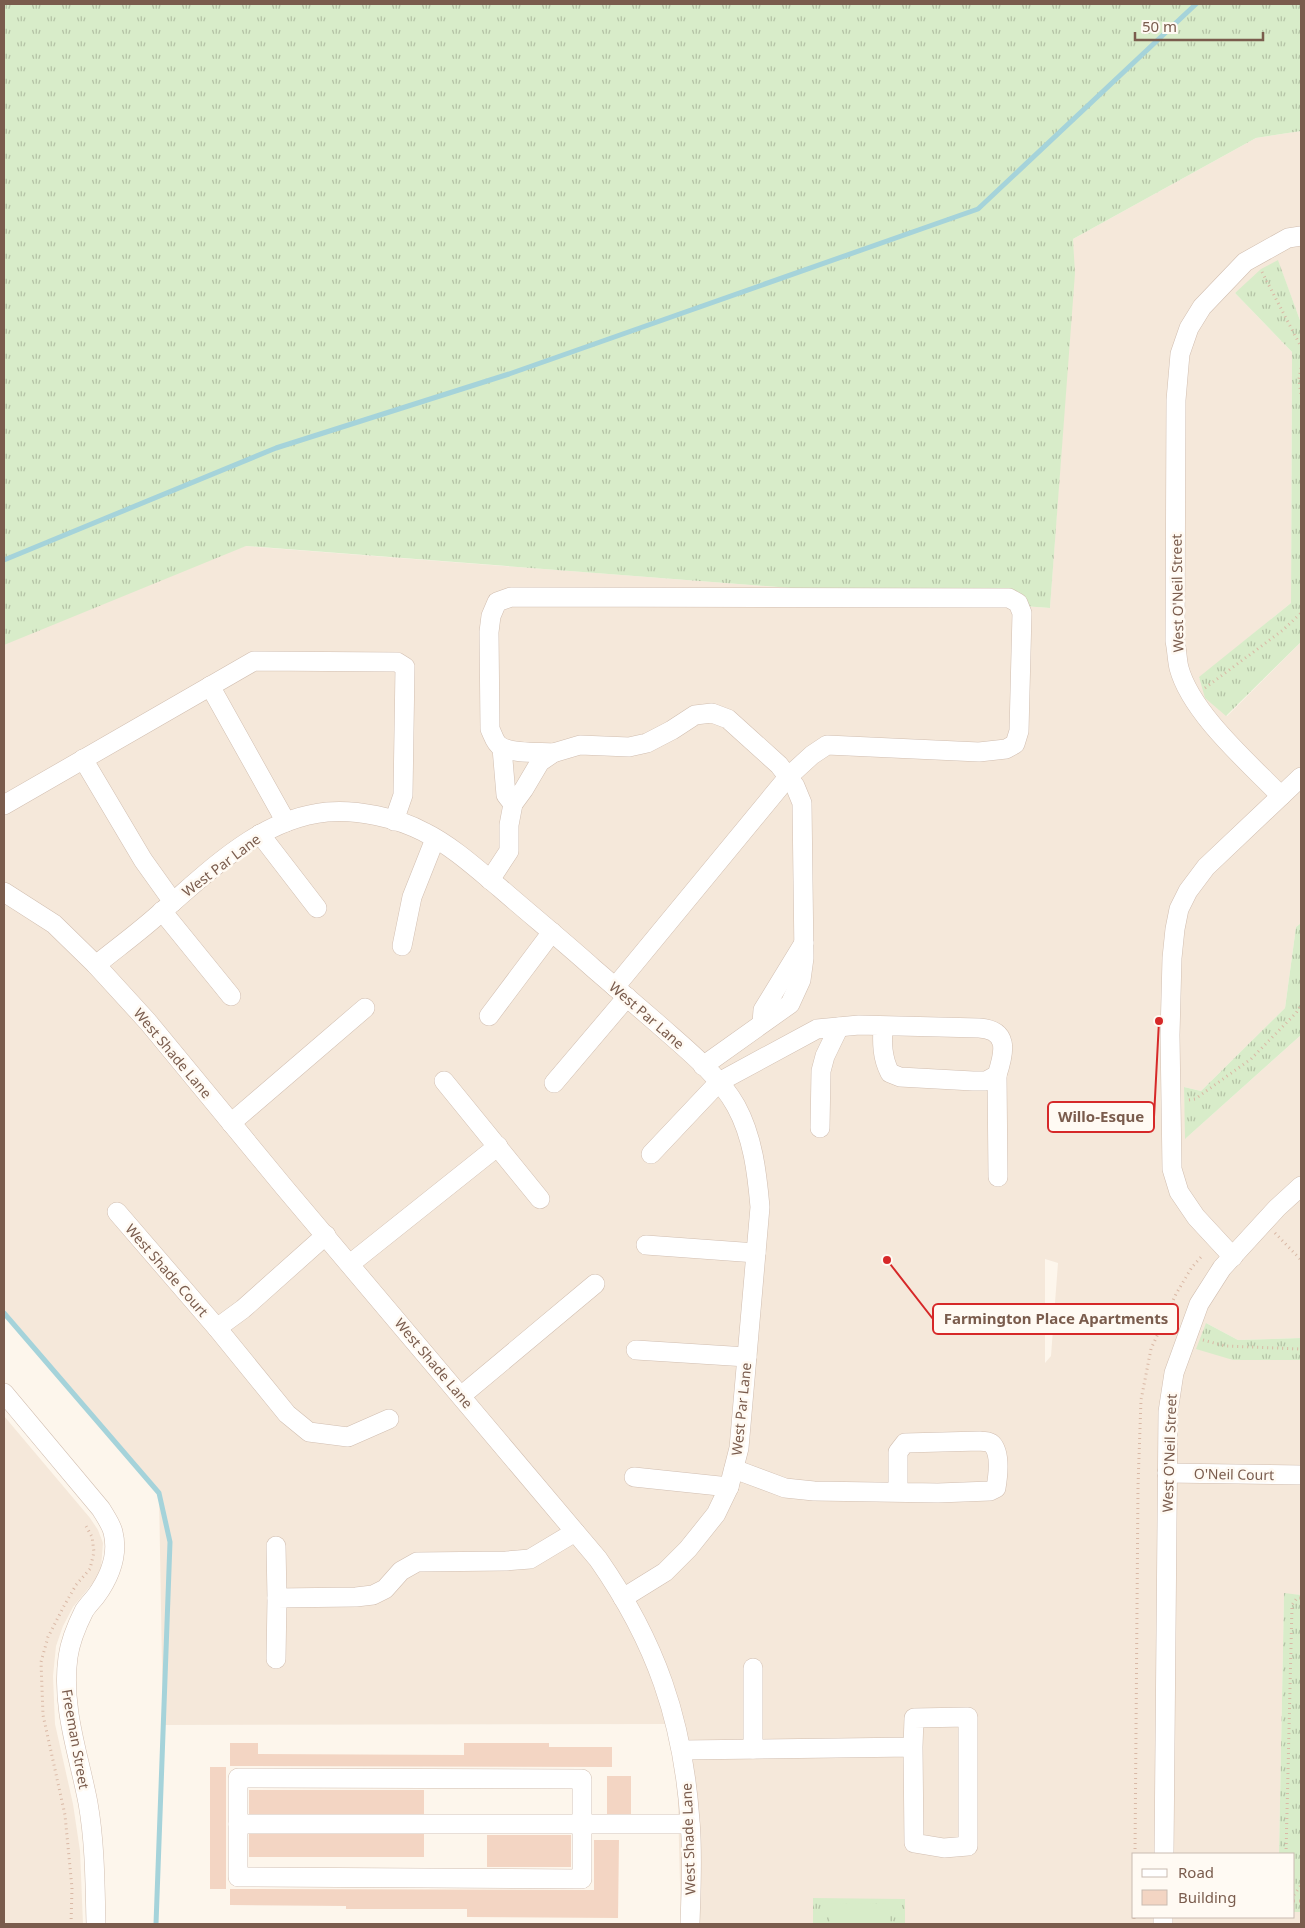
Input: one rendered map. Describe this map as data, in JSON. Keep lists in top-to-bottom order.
{
  "streets": {
    "street": [
      "West O'Neil Street",
      "West Par Lane",
      "West Shade Lane",
      "West Shade Court",
      "O'Neil Court",
      "Freeman Street"
    ]
  },
  "crossings": [
    ["West O'Neil Street", "O'Neil Court"],
    ["West Par Lane", "West Shade Lane"],
    ["West Shade Lane", "West Shade Court"]
  ],
  "places": ["Willo-Esque", "Farmington Place Apartments"],
  "legend": ["Road", "Building"],
  "scale_bar": "50 m"
}
